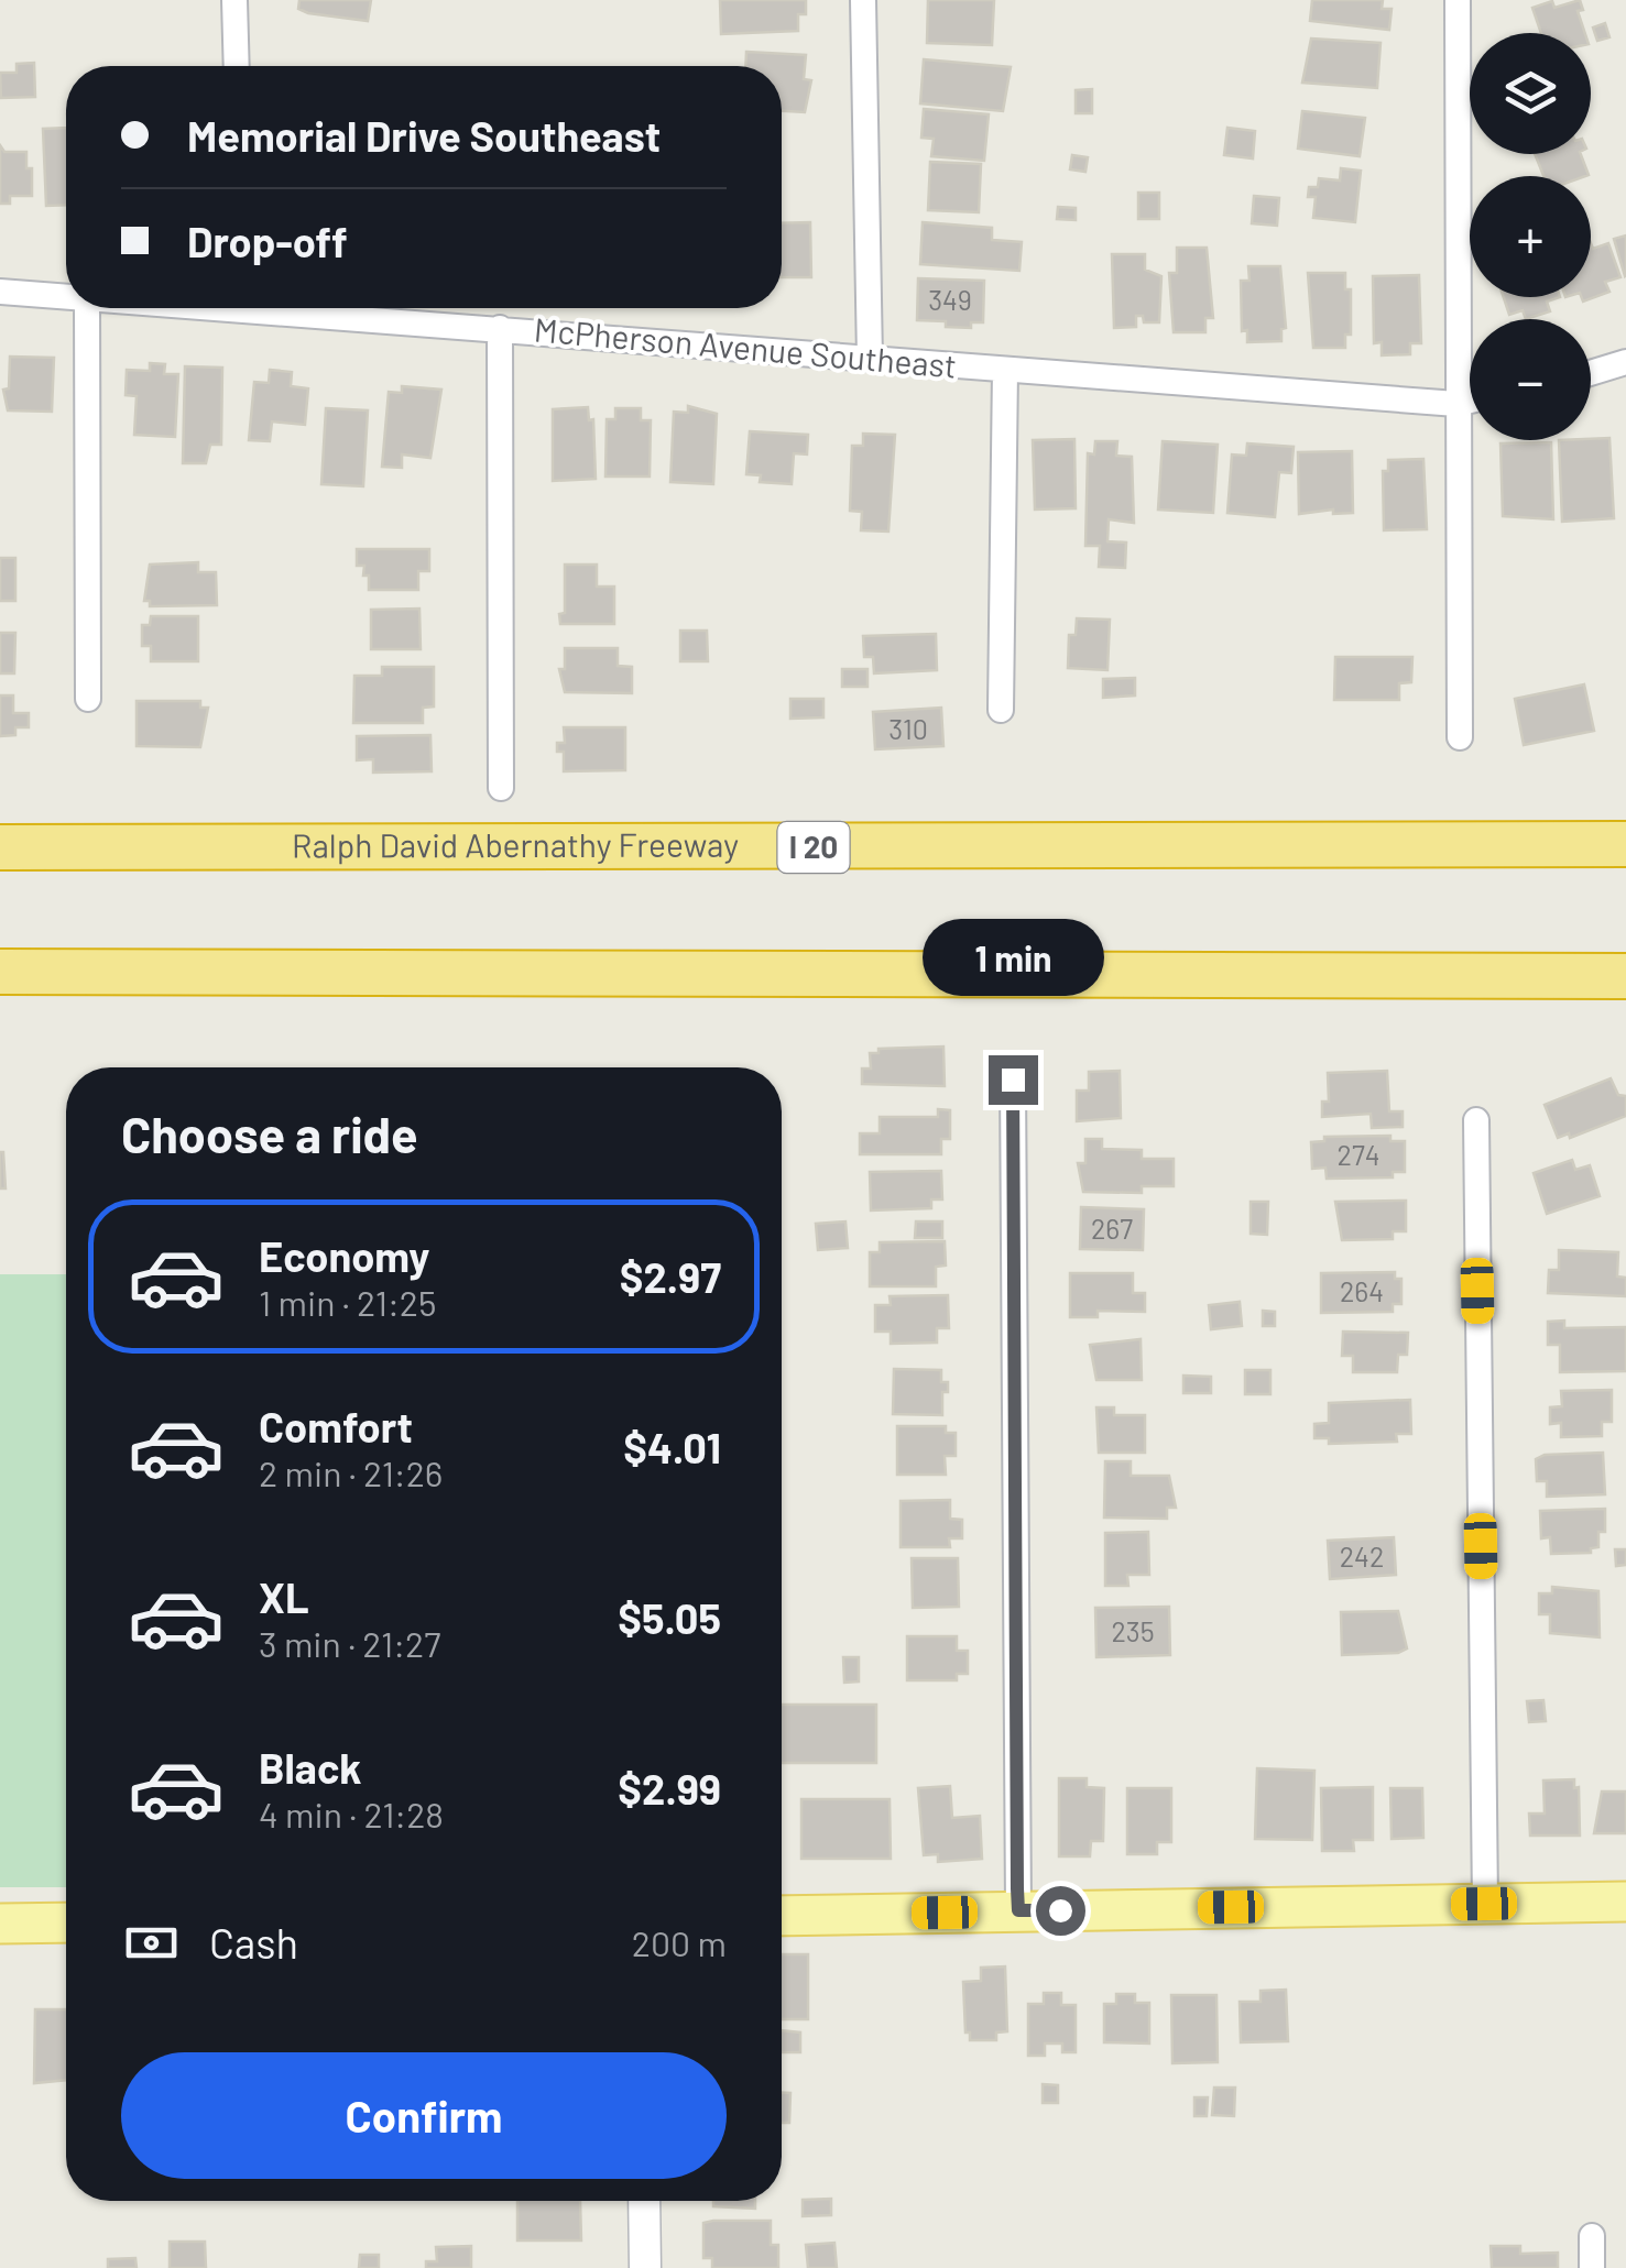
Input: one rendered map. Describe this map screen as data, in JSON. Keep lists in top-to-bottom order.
{
  "streets": {
    "highway": ["I 20", "Ralph David Abernathy Freeway"],
    "street": ["McPherson Avenue Southeast"]
  },
  "house_numbers": [
    "349",
    "310",
    "274",
    "267",
    "264",
    "242",
    "235"
  ],
  "page": {
    "map_buttons": ["+", "−"],
    "banner": ["Memorial Drive Southeast", "Drop-off"],
    "bubble": "1 min",
    "heading": "Choose a ride",
    "list": [
      {
        "name": "Economy",
        "note": "1 min · 21:25",
        "value": "$2.97"
      },
      {
        "name": "Comfort",
        "note": "2 min · 21:26",
        "value": "$4.01"
      },
      {
        "name": "XL",
        "note": "3 min · 21:27",
        "value": "$5.05"
      },
      {
        "name": "Black",
        "note": "4 min · 21:28",
        "value": "$2.99"
      }
    ],
    "pay": ["Cash", "200 m"],
    "buttons": "Confirm"
  }
}
